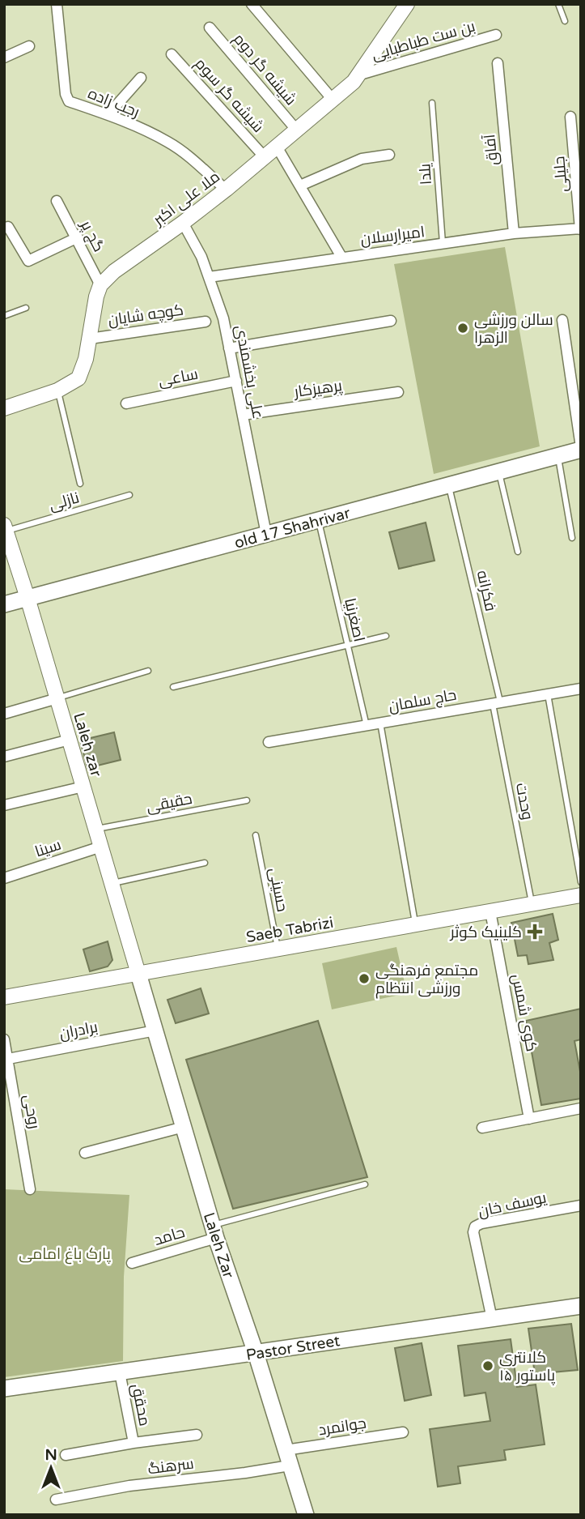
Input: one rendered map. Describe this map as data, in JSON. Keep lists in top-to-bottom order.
{
  "streets": {
    "main road": [
      "ملا علی اکبر",
      "old 17 Shahrivar",
      "Laleh zar",
      "Saeb Tabrizi",
      "Laleh Zar",
      "Pastor Street"
    ],
    "street": [
      "بن ست طباطبایی",
      "شیشه گر دوم",
      "شیشه گر سوم",
      "رجب زاده",
      "آفاق",
      "جلیلی",
      "امیرارسلان",
      "گچ پر",
      "کوچه شایان",
      "علی بخشمندی",
      "ساعی",
      "پرهیزکار",
      "حاج سلمان",
      "سینا",
      "کوی شمس",
      "برادران",
      "روحی",
      "یوسف خان",
      "حامد",
      "محقق",
      "جوانمرد",
      "سرهنگ"
    ],
    "lane": [
      "یلدا",
      "نازلی",
      "فکرانه",
      "اصغرنیا",
      "وحدت",
      "حقیقی",
      "حسینی"
    ]
  },
  "crossings": [
    ["بن ست طباطبایی", "ملا علی اکبر"],
    ["شیشه گر دوم", "ملا علی اکبر"],
    ["شیشه گر سوم", "ملا علی اکبر"],
    ["رجب زاده", "ملا علی اکبر"],
    ["آفاق", "امیرارسلان"],
    ["یلدا", "امیرارسلان"],
    ["جلیلی", "امیرارسلان"],
    ["ملا علی اکبر", "گچ پر"],
    ["ملا علی اکبر", "علی بخشمندی"],
    ["امیرارسلان", "علی بخشمندی"],
    ["علی بخشمندی", "ساعی"],
    ["علی بخشمندی", "پرهیزکار"],
    ["علی بخشمندی", "old 17 Shahrivar"],
    ["نازلی", "Laleh zar"],
    ["old 17 Shahrivar", "فکرانه"],
    ["old 17 Shahrivar", "اصغرنیا"],
    ["old 17 Shahrivar", "Laleh zar"],
    ["فکرانه", "حاج سلمان"],
    ["فکرانه", "وحدت"],
    ["اصغرنیا", "حاج سلمان"],
    ["حاج سلمان", "وحدت"],
    ["Laleh zar", "حقیقی"],
    ["Laleh zar", "سینا"],
    ["Laleh zar", "Saeb Tabrizi"],
    ["Laleh zar", "Laleh Zar"],
    ["وحدت", "Saeb Tabrizi"],
    ["حسینی", "Saeb Tabrizi"],
    ["Saeb Tabrizi", "کوی شمس"],
    ["Saeb Tabrizi", "Laleh Zar"],
    ["برادران", "روحی"],
    ["برادران", "Laleh Zar"],
    ["یوسف خان", "Pastor Street"],
    ["حامد", "Laleh Zar"],
    ["Laleh Zar", "Pastor Street"],
    ["Laleh Zar", "جوانمرد"],
    ["Laleh Zar", "سرهنگ"],
    ["Pastor Street", "محقق"],
    ["جوانمرد", "سرهنگ"]
  ],
  "parks": ["پارک باغ امامی"],
  "places": {
    "other": ["سالن ورزشی الزهرا", "مجتمع فرهنگی ورزشی انتظام", "کلانتری ۱۵ پاستور"],
    "health": ["کلینیک کوثر"]
  },
  "north": "top"
}
